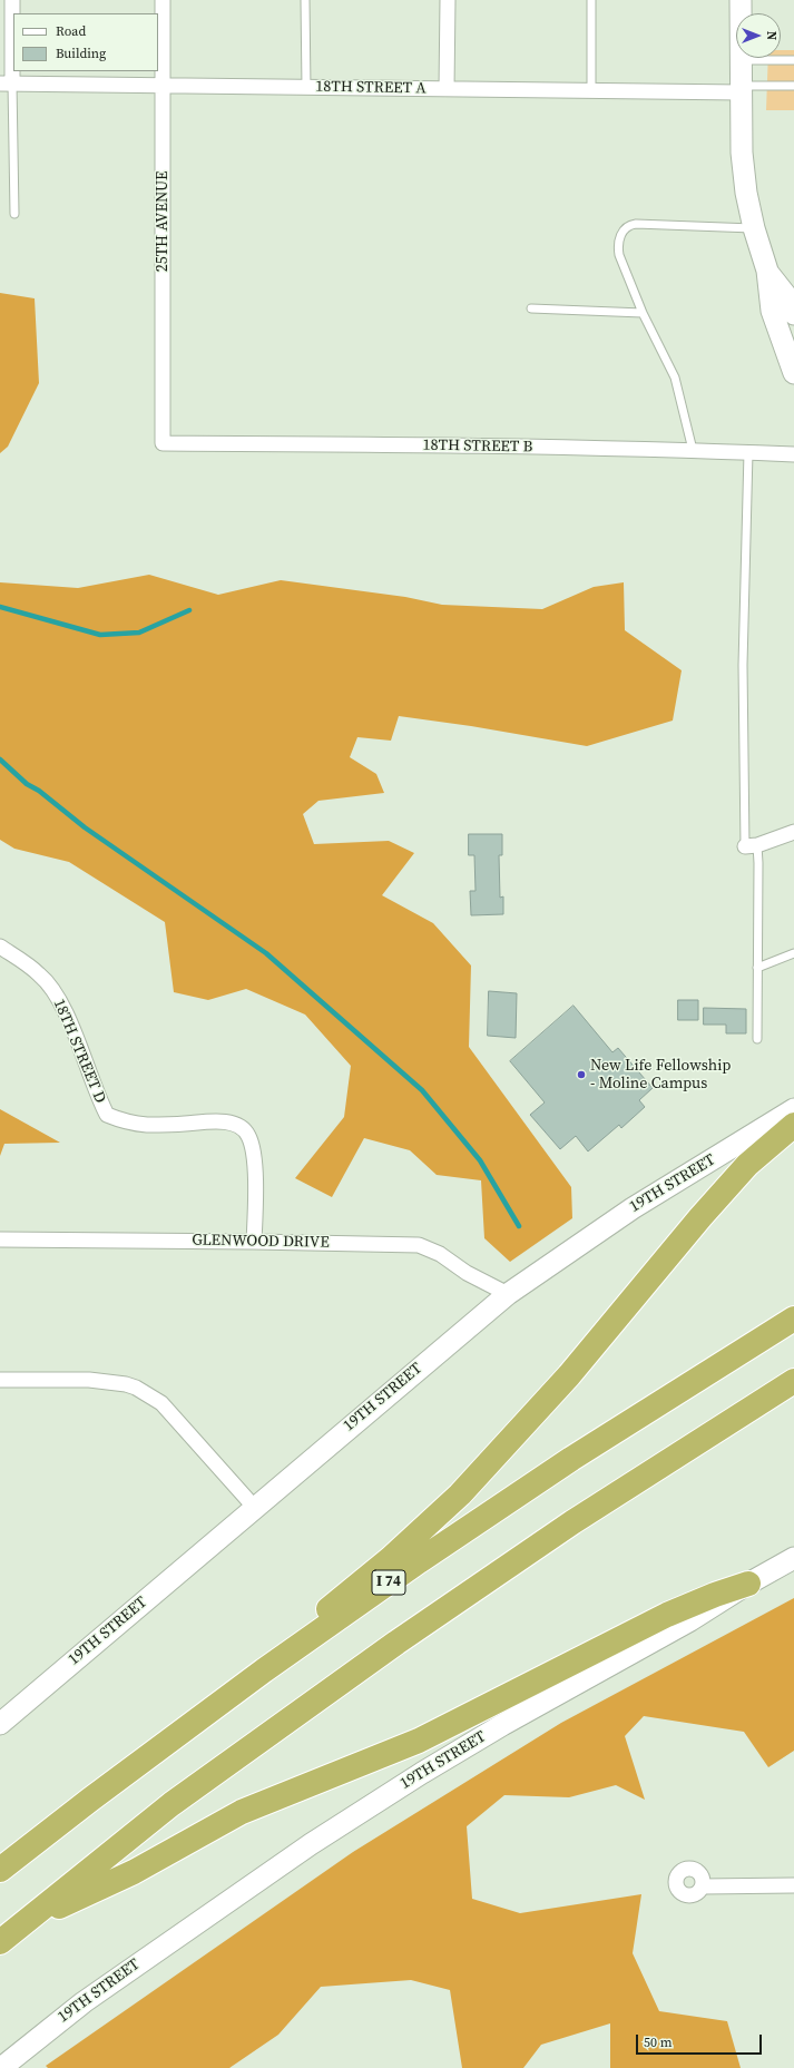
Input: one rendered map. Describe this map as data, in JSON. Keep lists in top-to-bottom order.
{
  "streets": {
    "highway": ["I 74"],
    "main road": ["19TH STREET"],
    "street": [
      "18TH STREET A",
      "25TH AVENUE",
      "18TH STREET B",
      "18TH STREET D",
      "GLENWOOD DRIVE"
    ]
  },
  "crossings": [
    ["18TH STREET A", "25TH AVENUE"],
    ["25TH AVENUE", "18TH STREET B"],
    ["18TH STREET D", "GLENWOOD DRIVE"],
    ["19TH STREET", "GLENWOOD DRIVE"]
  ],
  "places": ["New Life Fellowship - Moline Campus"],
  "legend": ["Road", "Building"],
  "scale_bar": "50 m",
  "north": "right"
}
